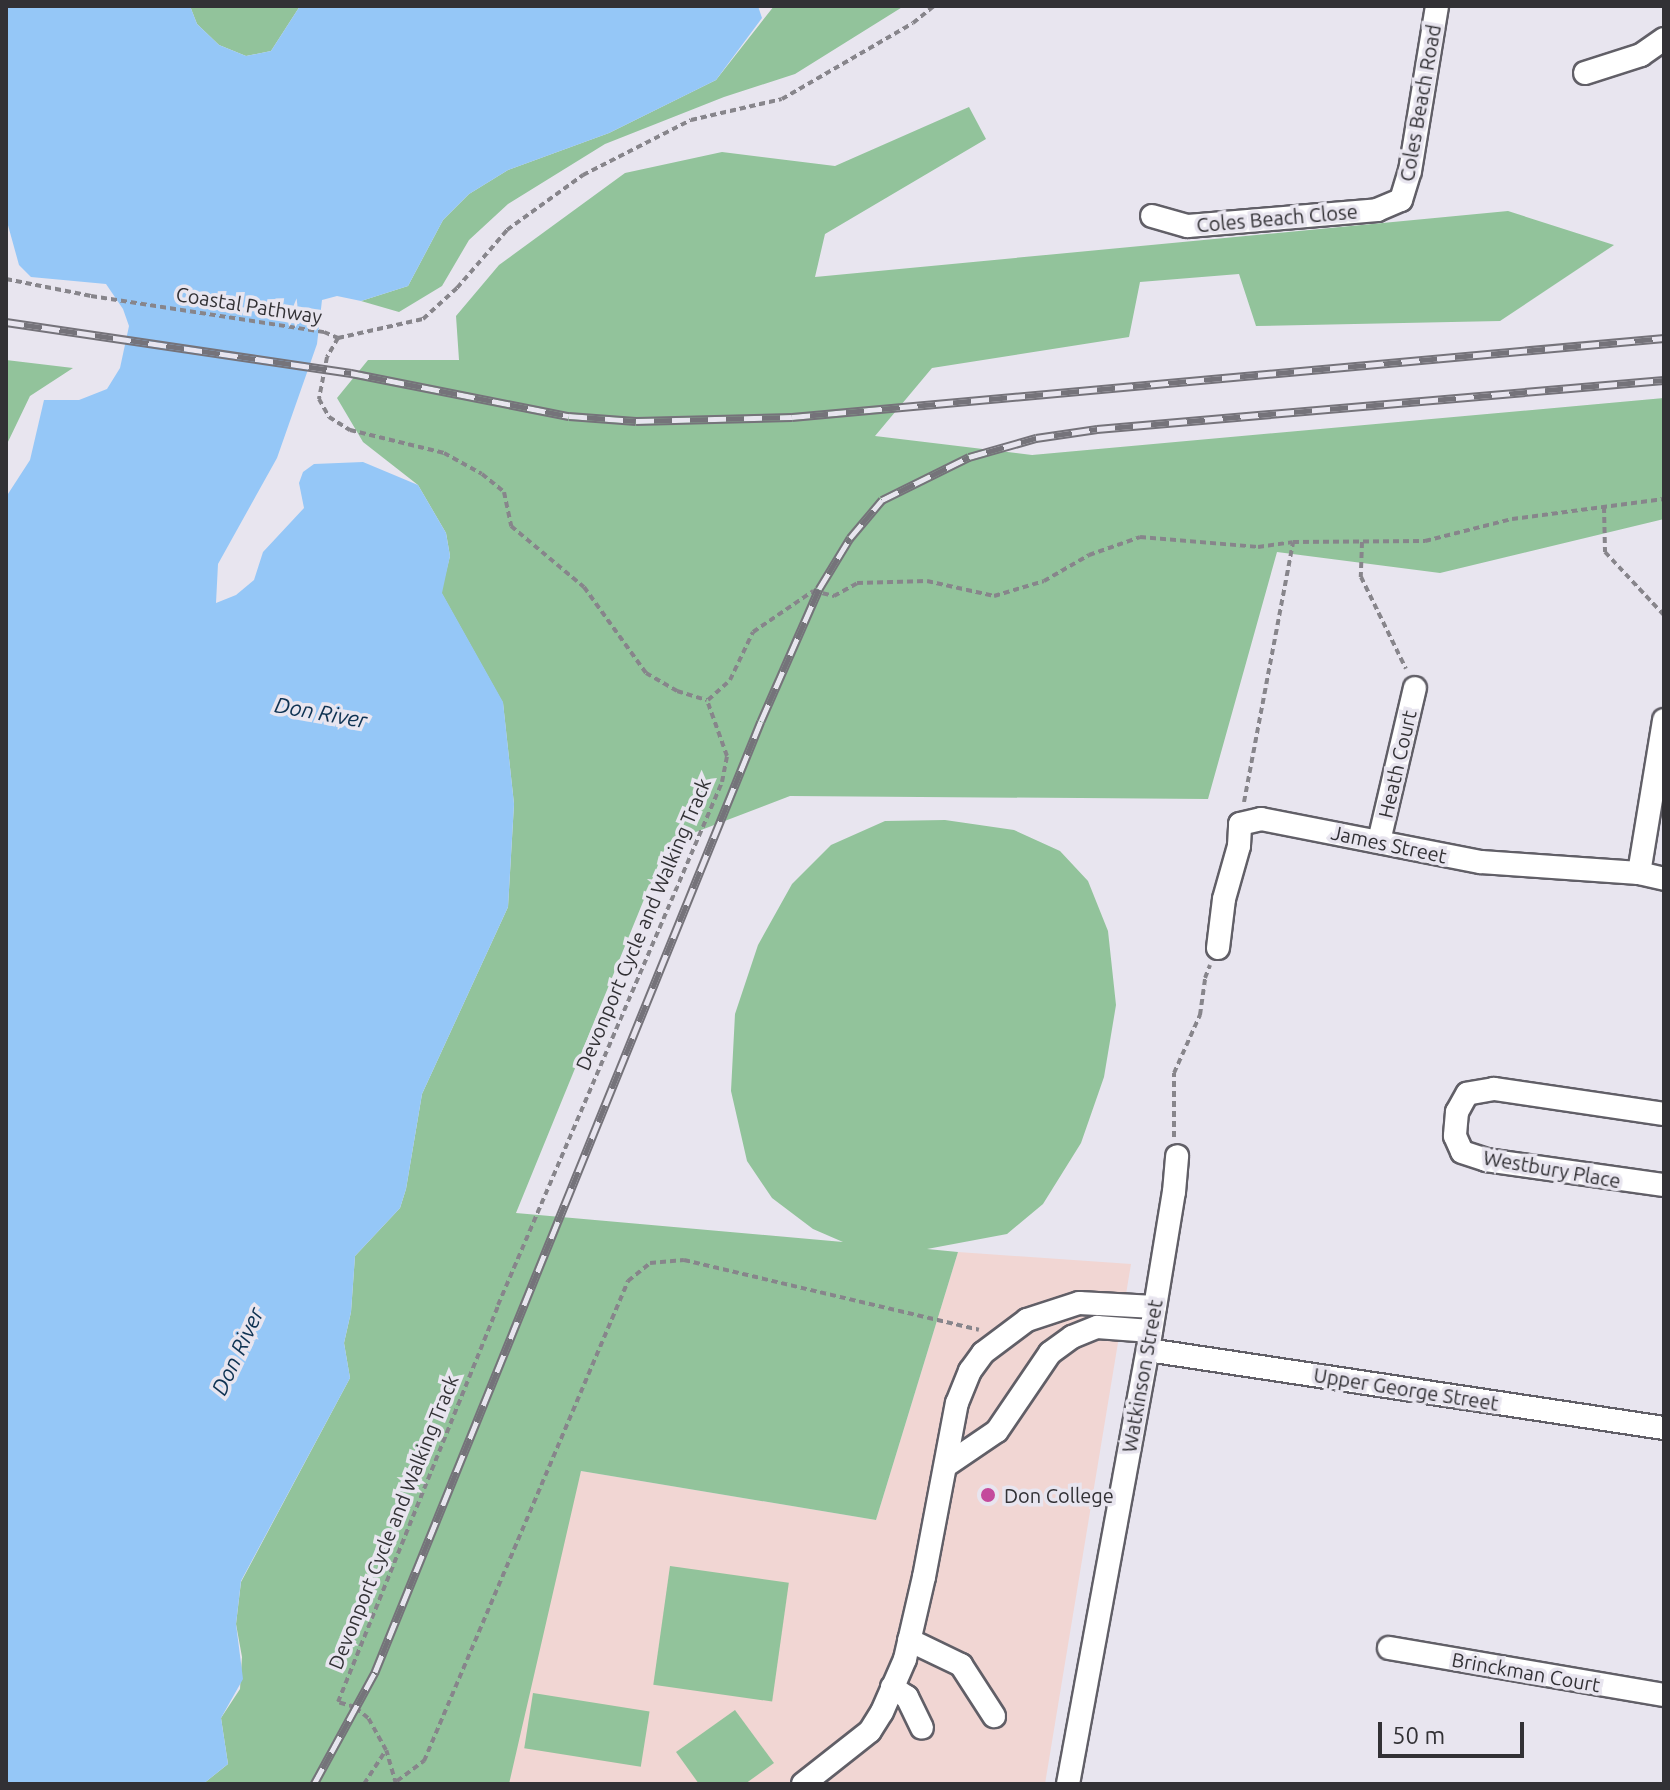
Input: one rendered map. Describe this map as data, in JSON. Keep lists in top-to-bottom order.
{
  "streets": {
    "street": [
      "Coles Beach Road",
      "Coles Beach Close",
      "Heath Court",
      "James Street",
      "Westbury Place",
      "Watkinson Street",
      "Upper George Street",
      "Brinckman Court"
    ],
    "path": ["Coastal Pathway", "Devonport Cycle and Walking Track"]
  },
  "crossings": [
    ["Coles Beach Road", "Coles Beach Close"],
    ["Coastal Pathway", "Devonport Cycle and Walking Track"],
    ["Heath Court", "James Street"],
    ["Watkinson Street", "Upper George Street"]
  ],
  "water": ["Don River"],
  "places": ["Don College"],
  "scale_bar": "50 m"
}
